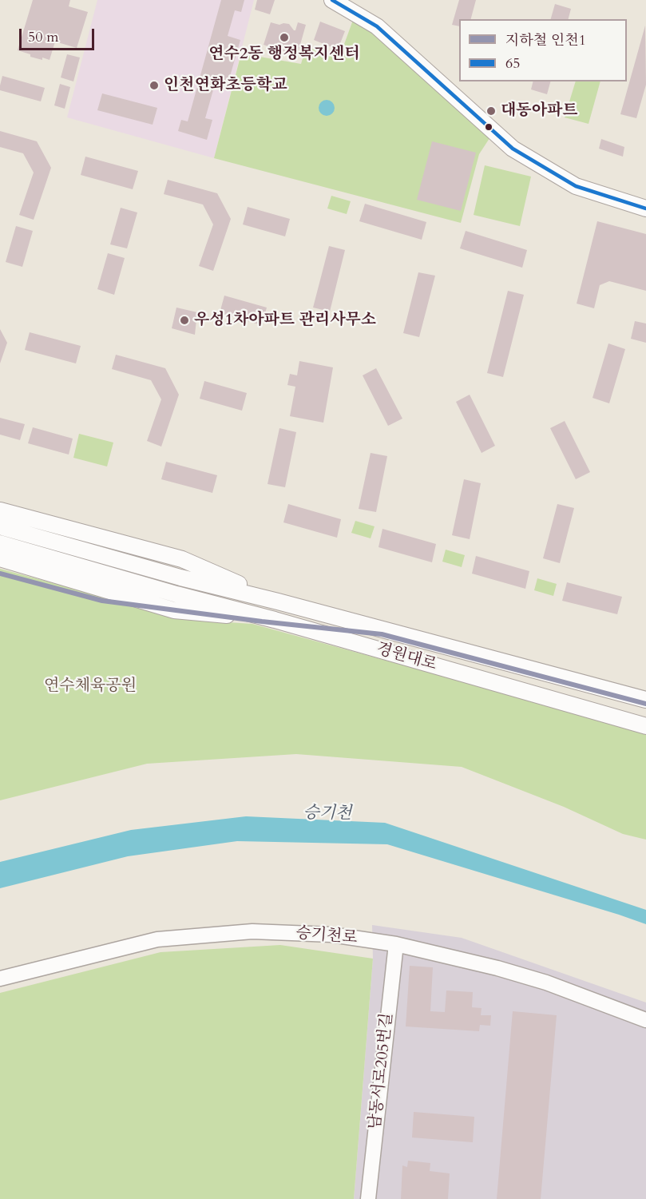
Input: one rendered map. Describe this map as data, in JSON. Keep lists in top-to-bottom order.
{
  "streets": {
    "main road": ["경원대로"],
    "street": ["승기천로", "남동서로205번길"]
  },
  "crossings": [
    ["승기천로", "남동서로205번길"]
  ],
  "water": ["승기천"],
  "parks": ["연수체육공원"],
  "places": [
    "연수2동 행정복지센터",
    "인천연화초등학교",
    "대동아파트",
    "우성1차아파트 관리사무소"
  ],
  "lines": ["transit line 65", "metro line 인천1"],
  "legend": ["지하철 인천1", "65"],
  "scale_bar": "50 m"
}
